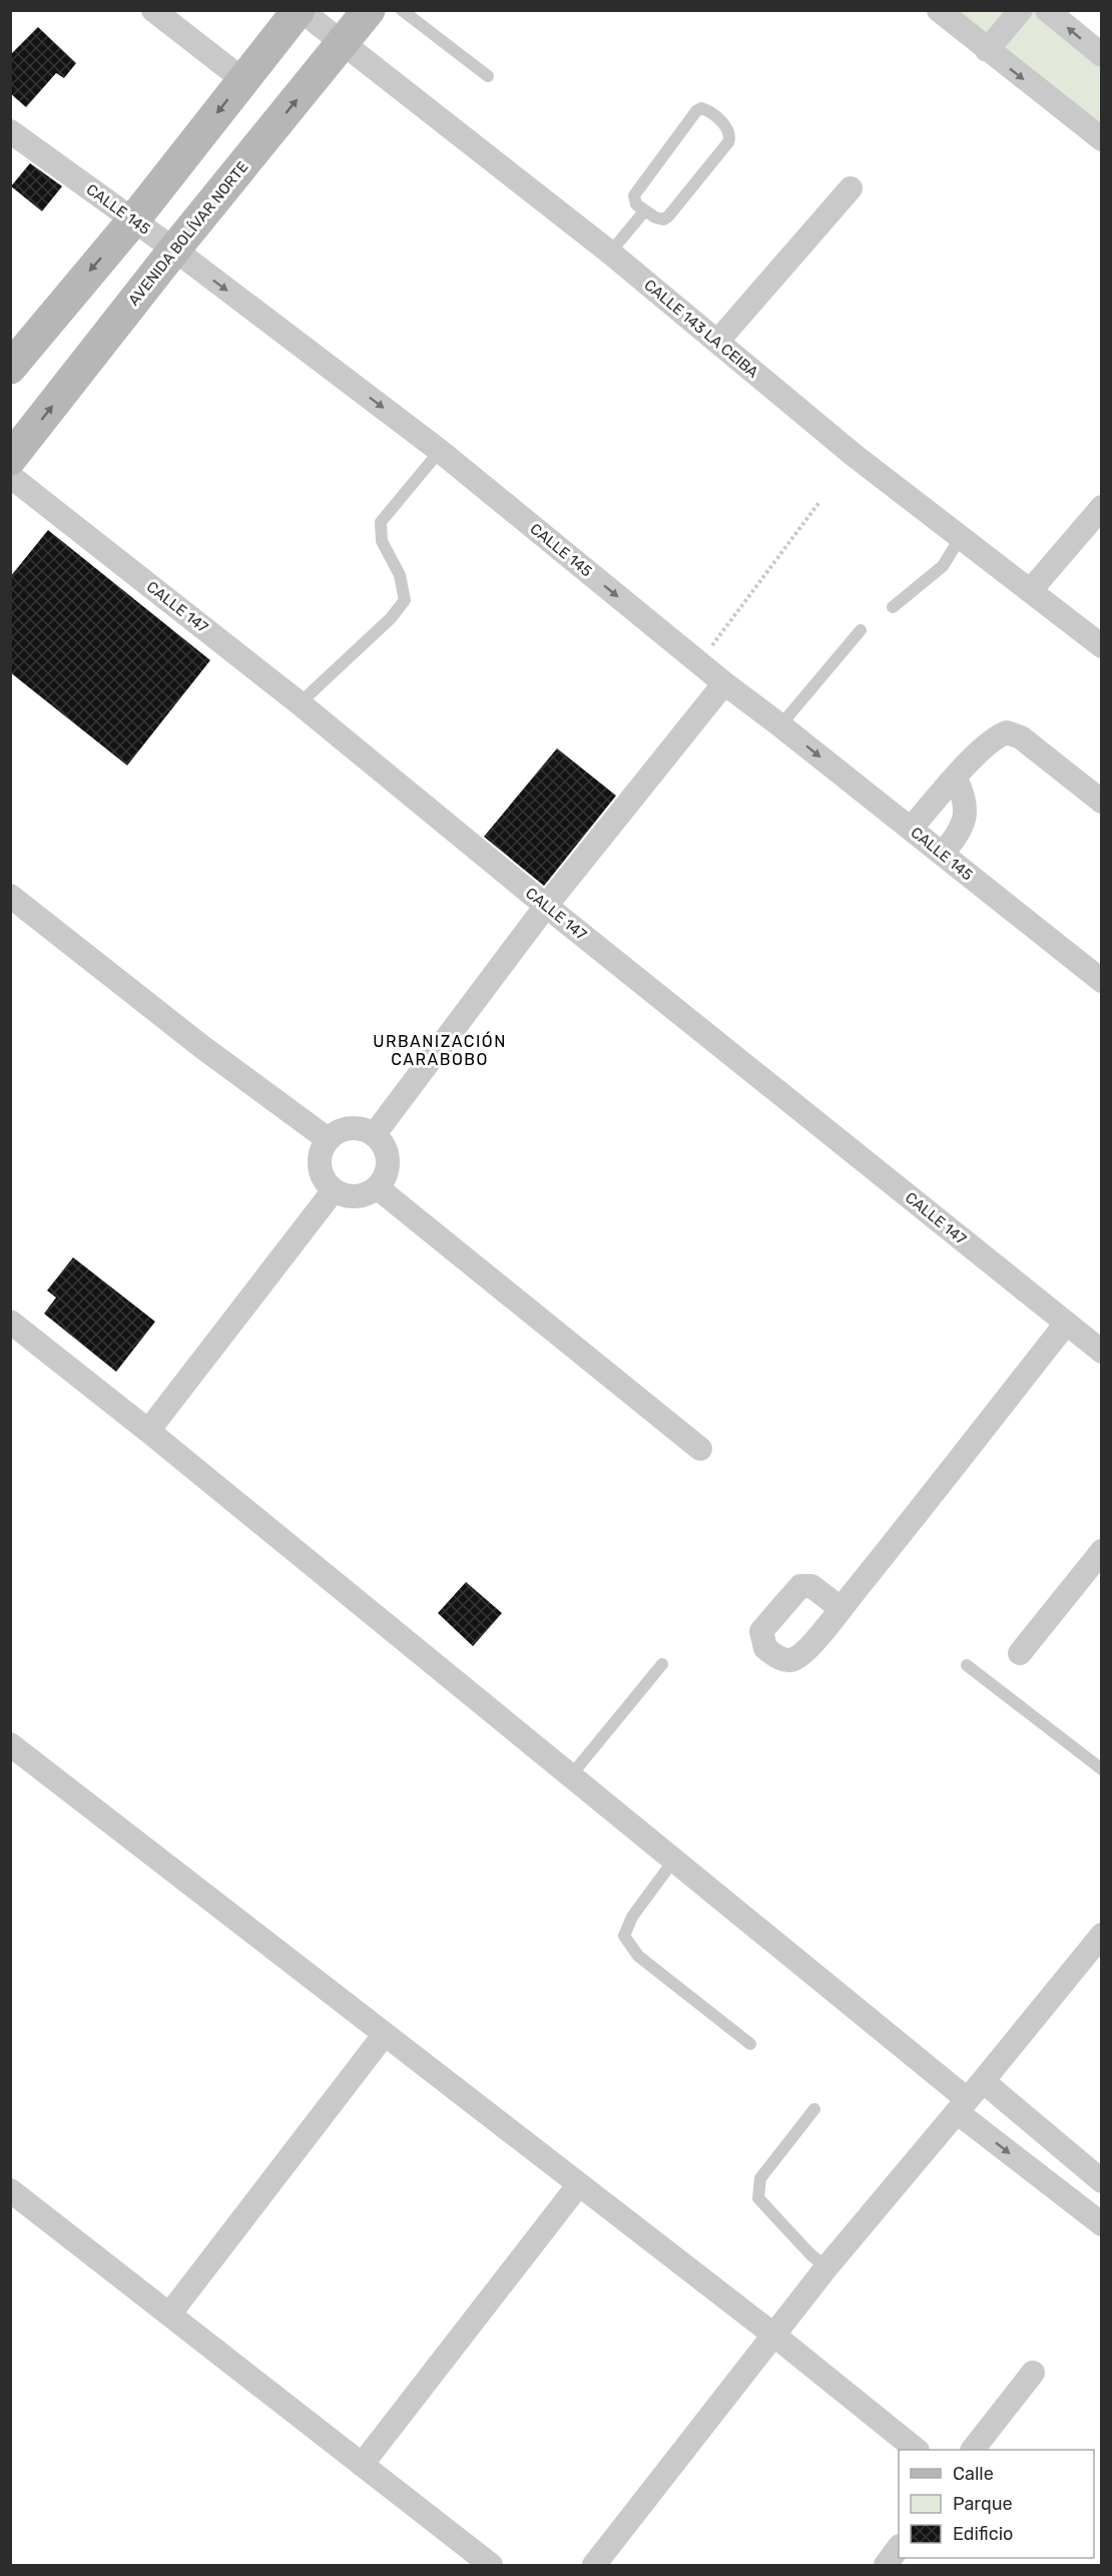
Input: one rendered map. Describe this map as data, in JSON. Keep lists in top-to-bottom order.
{
  "streets": {
    "main road": ["AVENIDA BOLÍVAR NORTE"],
    "street": ["CALLE 145", "CALLE 143 LA CEIBA", "CALLE 147"]
  },
  "crossings": [
    ["CALLE 145", "AVENIDA BOLÍVAR NORTE"],
    ["AVENIDA BOLÍVAR NORTE", "CALLE 143 LA CEIBA"]
  ],
  "one_way": ["CALLE 145"],
  "districts": ["URBANIZACIÓN CARABOBO"],
  "legend": ["Calle", "Parque", "Edificio"]
}
